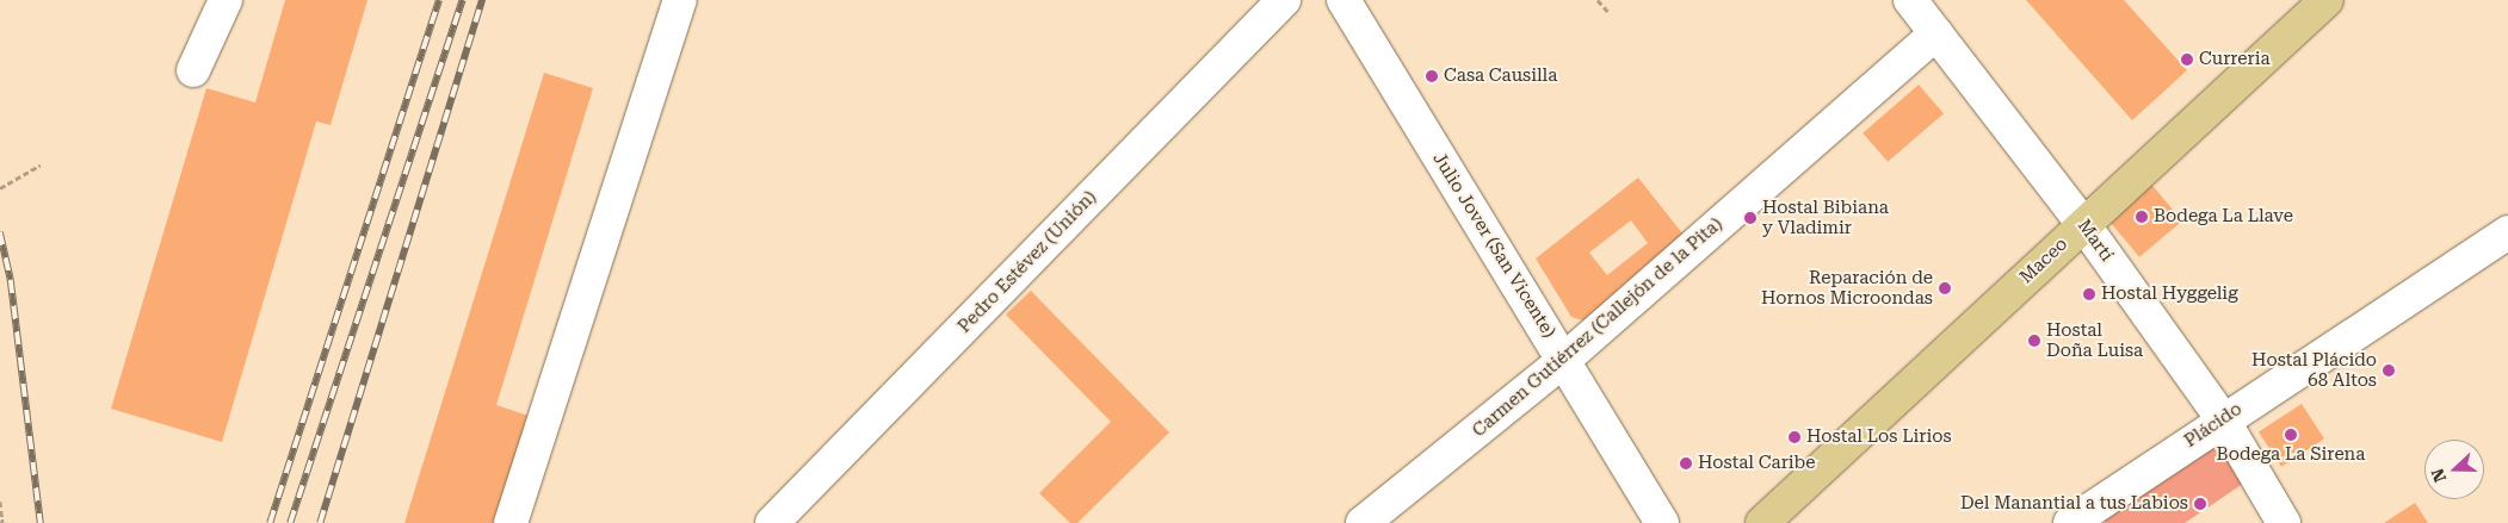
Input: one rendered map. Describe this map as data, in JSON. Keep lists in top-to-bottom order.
{
  "streets": {
    "main road": ["Maceo"],
    "street": [
      "Martí",
      "Julio Jover (San Vicente)",
      "Pedro Estévez (Unión)",
      "Carmen Gutiérrez (Callejón de la Pita)",
      "Plácido"
    ]
  },
  "crossings": [
    ["Martí", "Maceo"],
    ["Martí", "Carmen Gutiérrez (Callejón de la Pita)"],
    ["Martí", "Plácido"],
    ["Julio Jover (San Vicente)", "Carmen Gutiérrez (Callejón de la Pita)"]
  ],
  "places": [
    "Curreria",
    "Casa Causilla",
    "Bodega La Llave",
    "Hostal Bibiana y Vladimir",
    "Reparación de Hornos Microondas",
    "Hostal Hyggelig",
    "Hostal Doña Luisa",
    "Hostal Plácido 68 Altos",
    "Bodega La Sirena",
    "Hostal Los Lirios",
    "Hostal Caribe",
    "Del Manantial a tus Labios"
  ],
  "north": "left"
}
